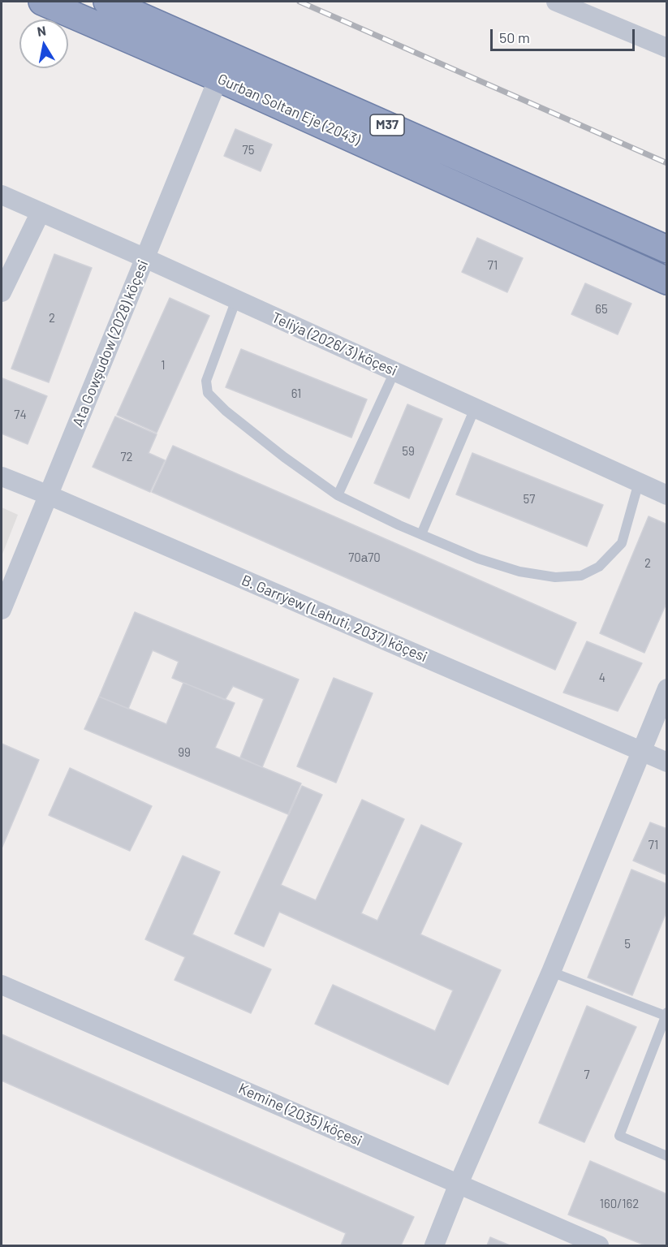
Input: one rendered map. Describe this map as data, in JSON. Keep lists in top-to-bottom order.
{
  "streets": {
    "highway": ["Gurban Soltan Eje (2043)", "M37"],
    "street": [
      "Ata Gowşudow (2028) köçesi",
      "Teliýa (2026/3) köçesi",
      "B. Garrýew (Lahuti, 2037) köçesi",
      "Kemine (2035) köçesi"
    ]
  },
  "crossings": [
    ["Gurban Soltan Eje (2043)", "Ata Gowşudow (2028) köçesi"],
    ["Ata Gowşudow (2028) köçesi", "Teliýa (2026/3) köçesi"],
    ["Ata Gowşudow (2028) köçesi", "B. Garrýew (Lahuti, 2037) köçesi"]
  ],
  "house_numbers": [
    "75",
    "71",
    "65",
    "2",
    "1",
    "61",
    "74",
    "59",
    "72",
    "57",
    "70а70",
    "2",
    "4",
    "99",
    "71",
    "5",
    "7",
    "160/162"
  ],
  "scale_bar": "50 m",
  "north": "top"
}
